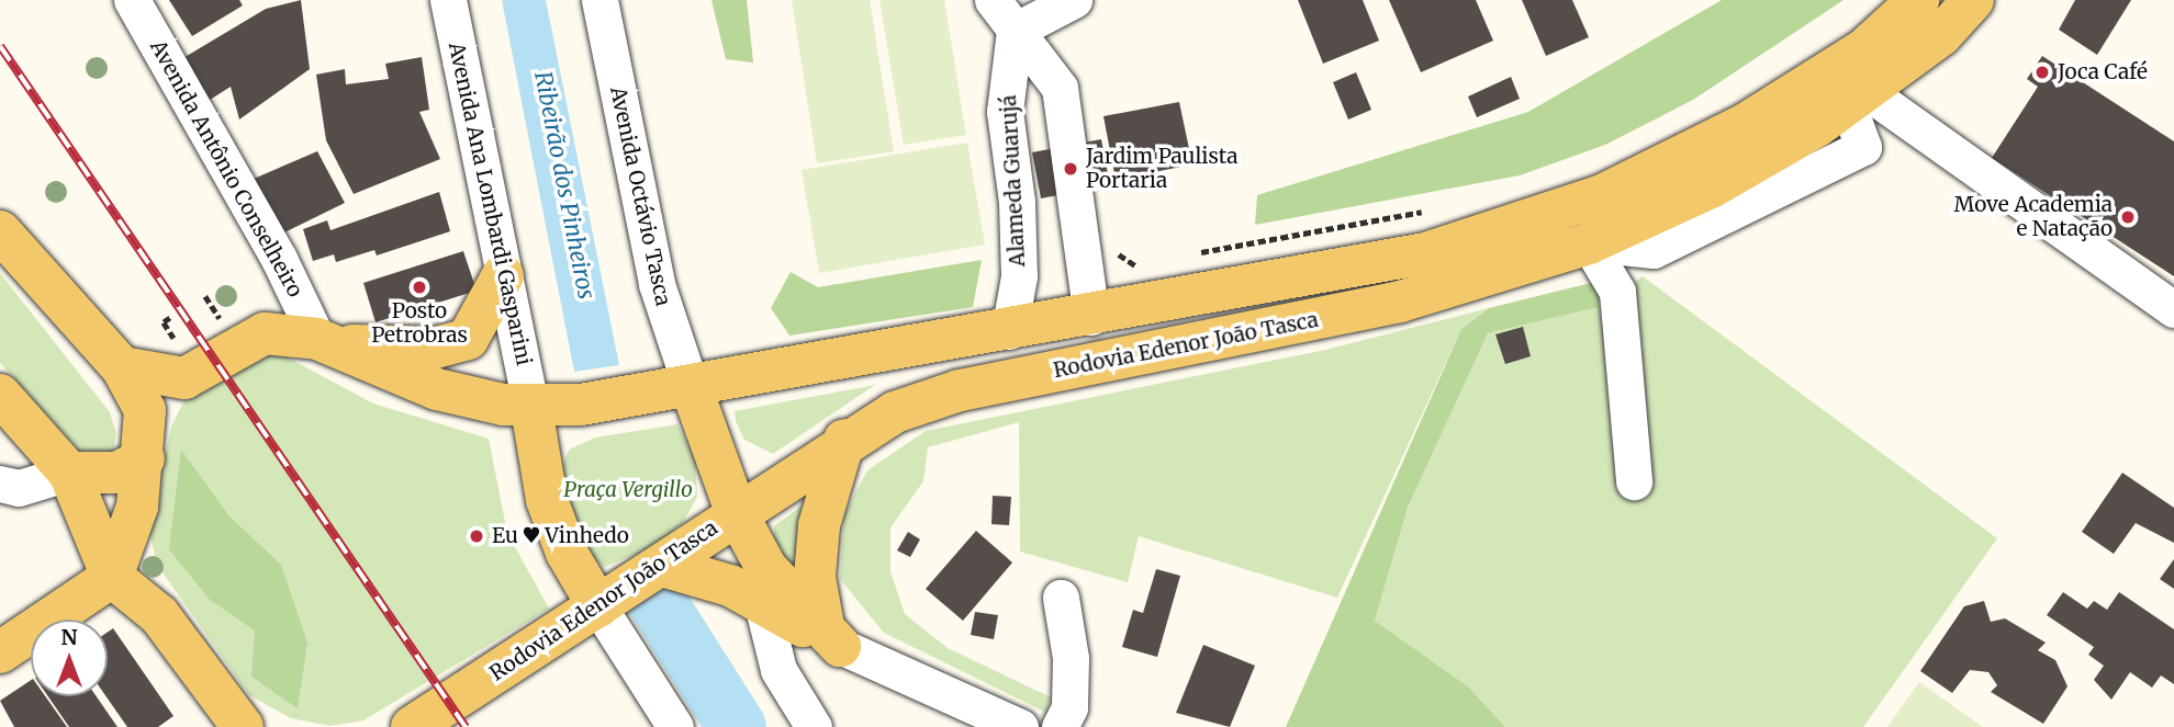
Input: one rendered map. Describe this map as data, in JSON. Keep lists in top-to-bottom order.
{
  "streets": {
    "main road": ["Rodovia Edenor João Tasca"],
    "street": [
      "Avenida Antônio Conselheiro",
      "Alameda Guarujá",
      "Avenida Octávio Tasca",
      "Avenida Ana Lombardi Gasparini"
    ]
  },
  "crossings": [
    ["Avenida Antônio Conselheiro", "Rodovia Edenor João Tasca"],
    ["Alameda Guarujá", "Rodovia Edenor João Tasca"],
    ["Avenida Octávio Tasca", "Rodovia Edenor João Tasca"],
    ["Avenida Ana Lombardi Gasparini", "Rodovia Edenor João Tasca"]
  ],
  "water": ["Ribeirão dos Pinheiros"],
  "parks": ["Praça Vergillo"],
  "places": [
    "Joca Café",
    "Jardim Paulista Portaria",
    "Move Academia e Natação",
    "Posto Petrobras",
    "Eu ♥ Vinhedo"
  ],
  "north": "top"
}
